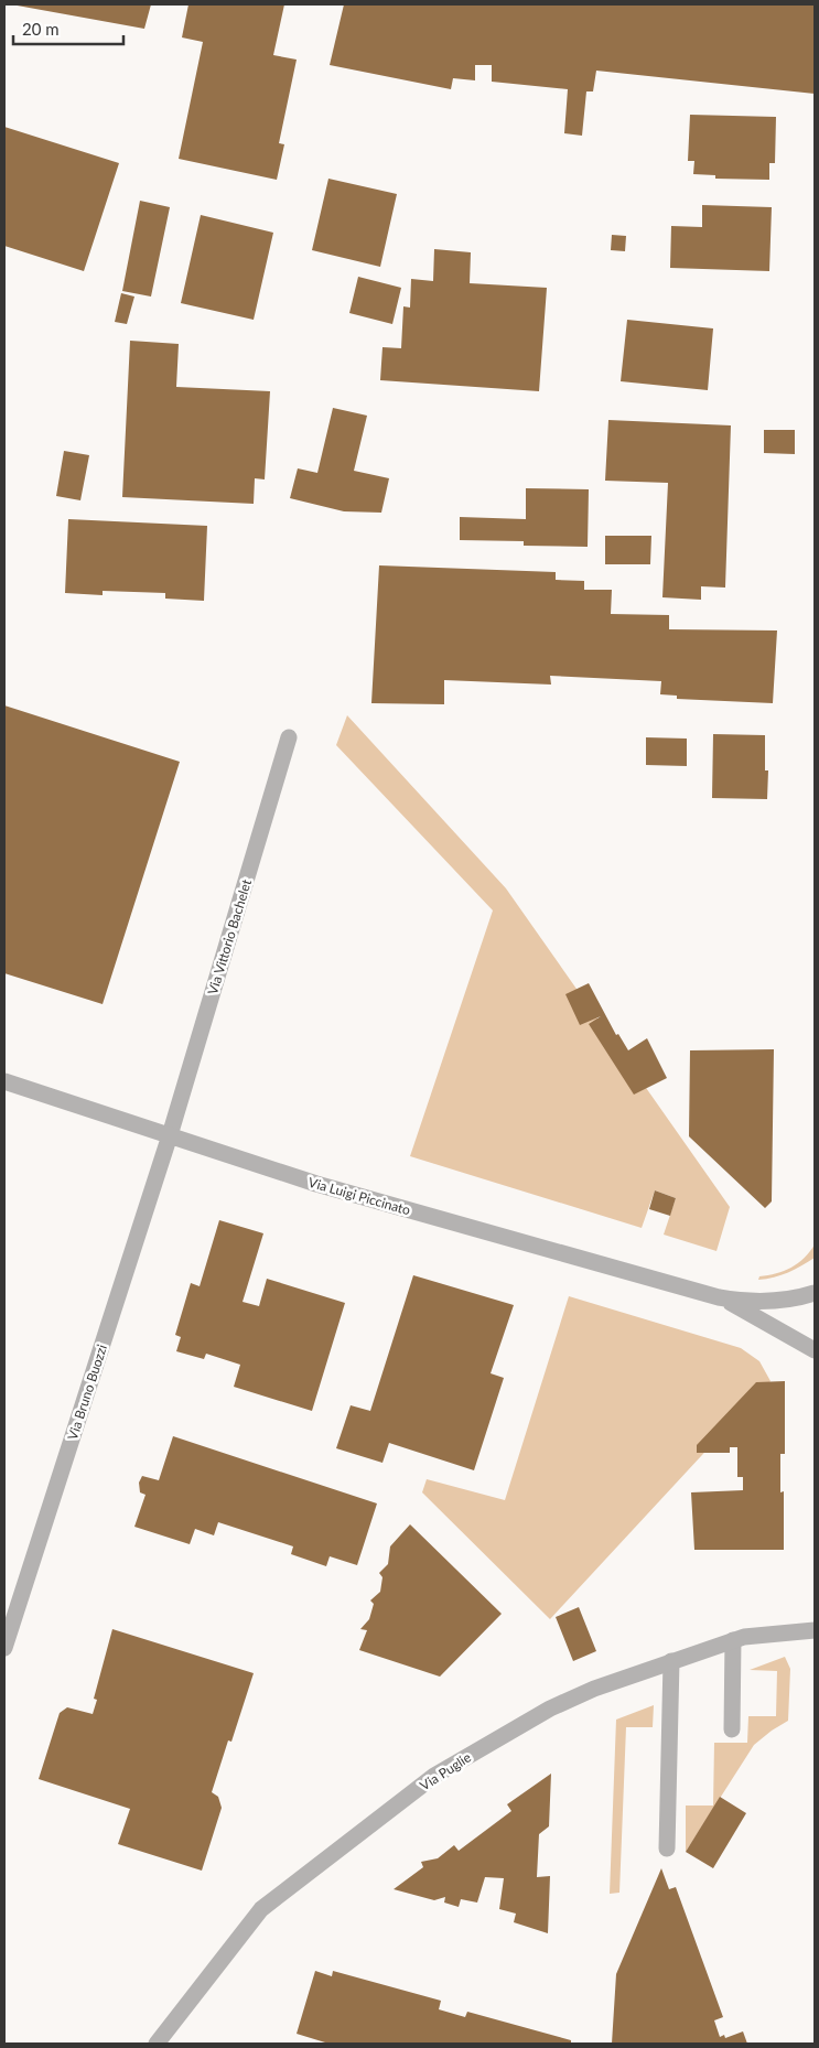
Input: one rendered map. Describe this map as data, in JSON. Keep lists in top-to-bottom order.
{
  "streets": {
    "street": [
      "Via Vittorio Bachelet",
      "Via Luigi Piccinato",
      "Via Bruno Buozzi",
      "Via Puglie"
    ]
  },
  "crossings": [
    ["Via Vittorio Bachelet", "Via Luigi Piccinato"],
    ["Via Vittorio Bachelet", "Via Bruno Buozzi"],
    ["Via Luigi Piccinato", "Via Bruno Buozzi"]
  ],
  "scale_bar": "20 m"
}
